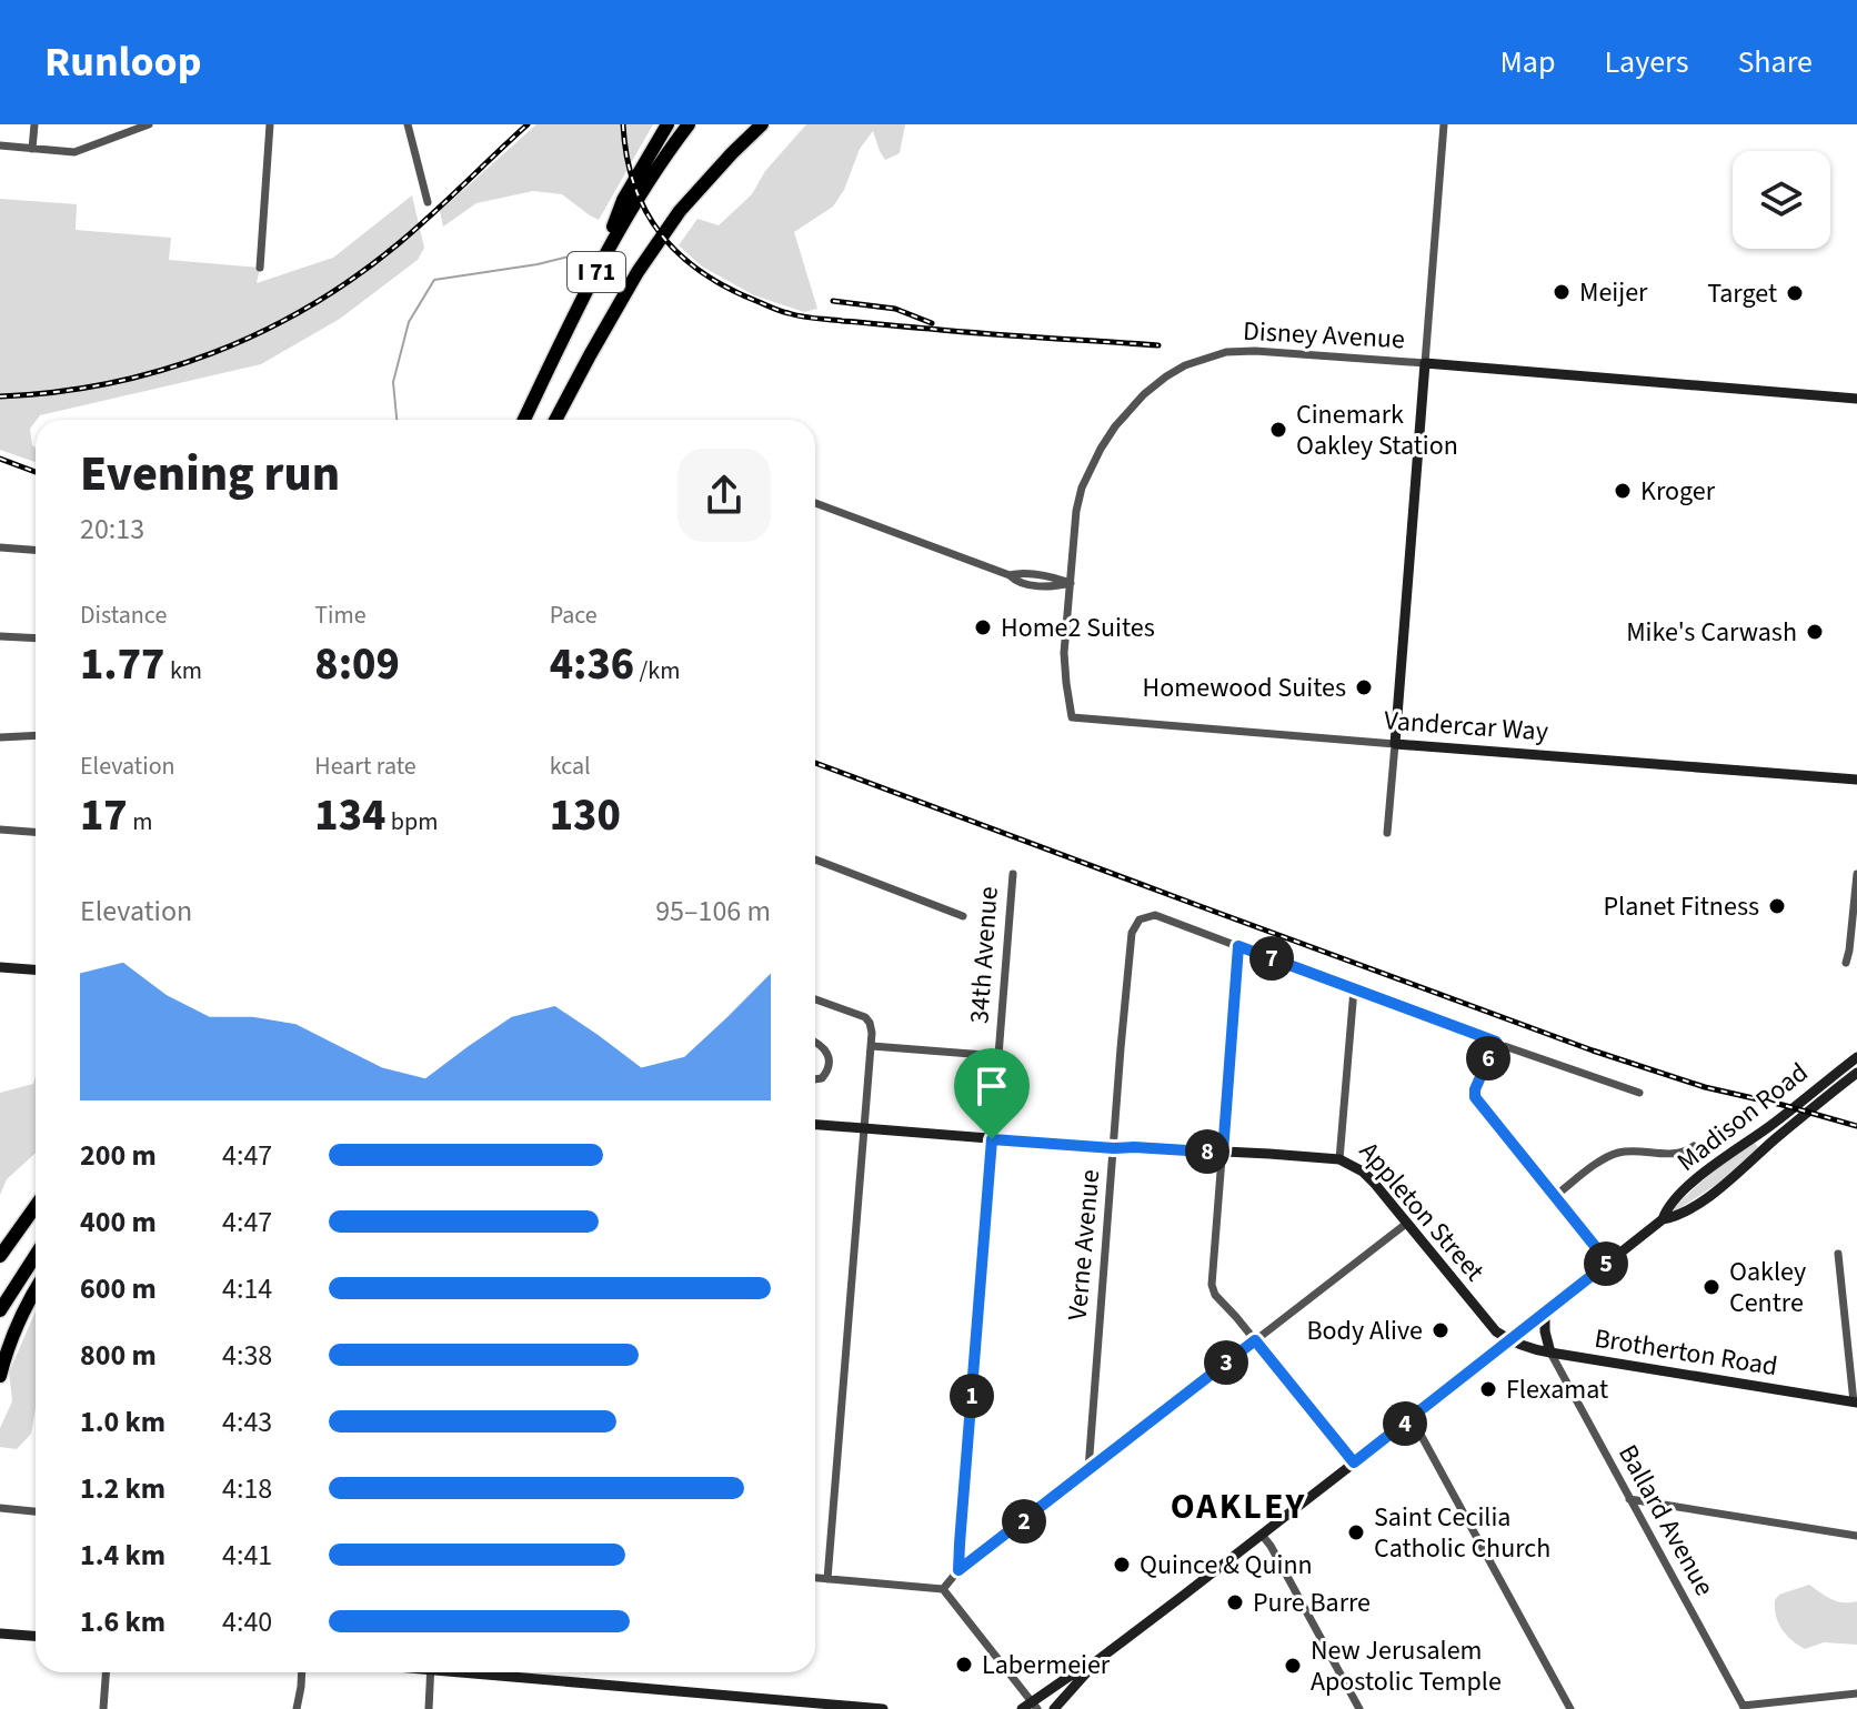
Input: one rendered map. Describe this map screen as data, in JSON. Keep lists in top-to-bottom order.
{
  "streets": {
    "highway": ["I 71"],
    "street": [
      "Disney Avenue",
      "Vandercar Way",
      "34th Avenue",
      "Madison Road",
      "Appleton Street",
      "Verne Avenue",
      "Brotherton Road",
      "Ballard Avenue"
    ]
  },
  "crossings": [
    ["Disney Avenue", "Vandercar Way"],
    ["Madison Road", "Appleton Street"],
    ["Madison Road", "Brotherton Road"],
    ["Appleton Street", "Brotherton Road"],
    ["Brotherton Road", "Ballard Avenue"]
  ],
  "districts": ["OAKLEY"],
  "places": [
    "Meijer",
    "Target",
    "Cinemark Oakley Station",
    "Kroger",
    "Home2 Suites",
    "Mike's Carwash",
    "Homewood Suites",
    "Planet Fitness",
    "Oakley Centre",
    "Body Alive",
    "Flexamat",
    "Saint Cecilia Catholic Church",
    "Quince & Quinn",
    "Pure Barre",
    "Labermeier",
    "New Jerusalem Apostolic Temple"
  ],
  "page": {
    "header": "Runloop",
    "nav": ["Map", "Layers", "Share"],
    "heading": ["Evening run", "20:13"],
    "stats": [
      ["Distance", "1.77 km"],
      ["Time", "8:09"],
      ["Pace", "4:36 /km"],
      ["Elevation", "17 m"],
      ["Heart rate", "134 bpm"],
      ["kcal", "130"]
    ],
    "chart": ["Elevation", "95–106 m"],
    "pins": [
      "7",
      "6",
      "8",
      "5",
      "3",
      "1",
      "4",
      "2"
    ],
    "list": [
      {
        "name": "200 m",
        "note": "4:47"
      },
      {
        "name": "400 m",
        "note": "4:47"
      },
      {
        "name": "600 m",
        "note": "4:14"
      },
      {
        "name": "800 m",
        "note": "4:38"
      },
      {
        "name": "1.0 km",
        "note": "4:43"
      },
      {
        "name": "1.2 km",
        "note": "4:18"
      },
      {
        "name": "1.4 km",
        "note": "4:41"
      },
      {
        "name": "1.6 km",
        "note": "4:40"
      }
    ]
  }
}
